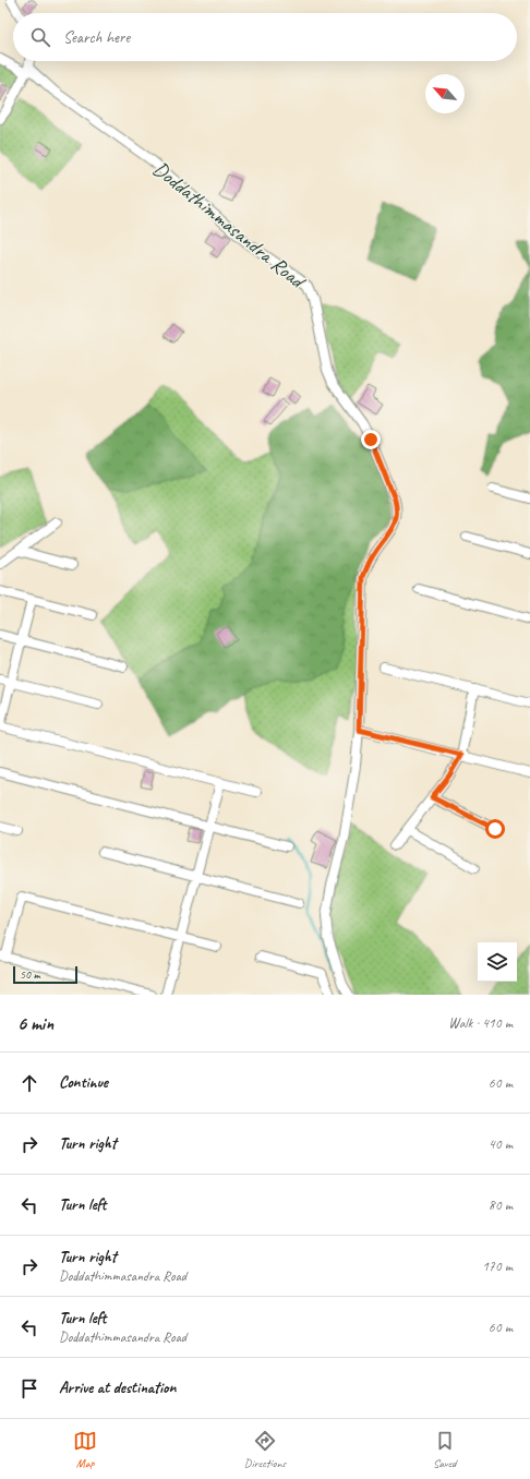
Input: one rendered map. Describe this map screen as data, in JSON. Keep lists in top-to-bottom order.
{
  "streets": {
    "street": ["Doddathimmasandra Road"]
  },
  "scale_bar": "50 m",
  "north": "top left",
  "page": {
    "search": "Search here",
    "scale": "50 m",
    "heading": ["6 min", "Walk · 410 m"],
    "list": [
      ["Continue", "60 m"],
      ["Turn right", "40 m"],
      ["Turn left", "80 m"],
      ["Turn right", "Doddathimmasandra Road", "170 m"],
      ["Turn left", "Doddathimmasandra Road", "60 m"],
      "Arrive at destination"
    ],
    "nav": ["Map", "Directions", "Saved"]
  }
}
